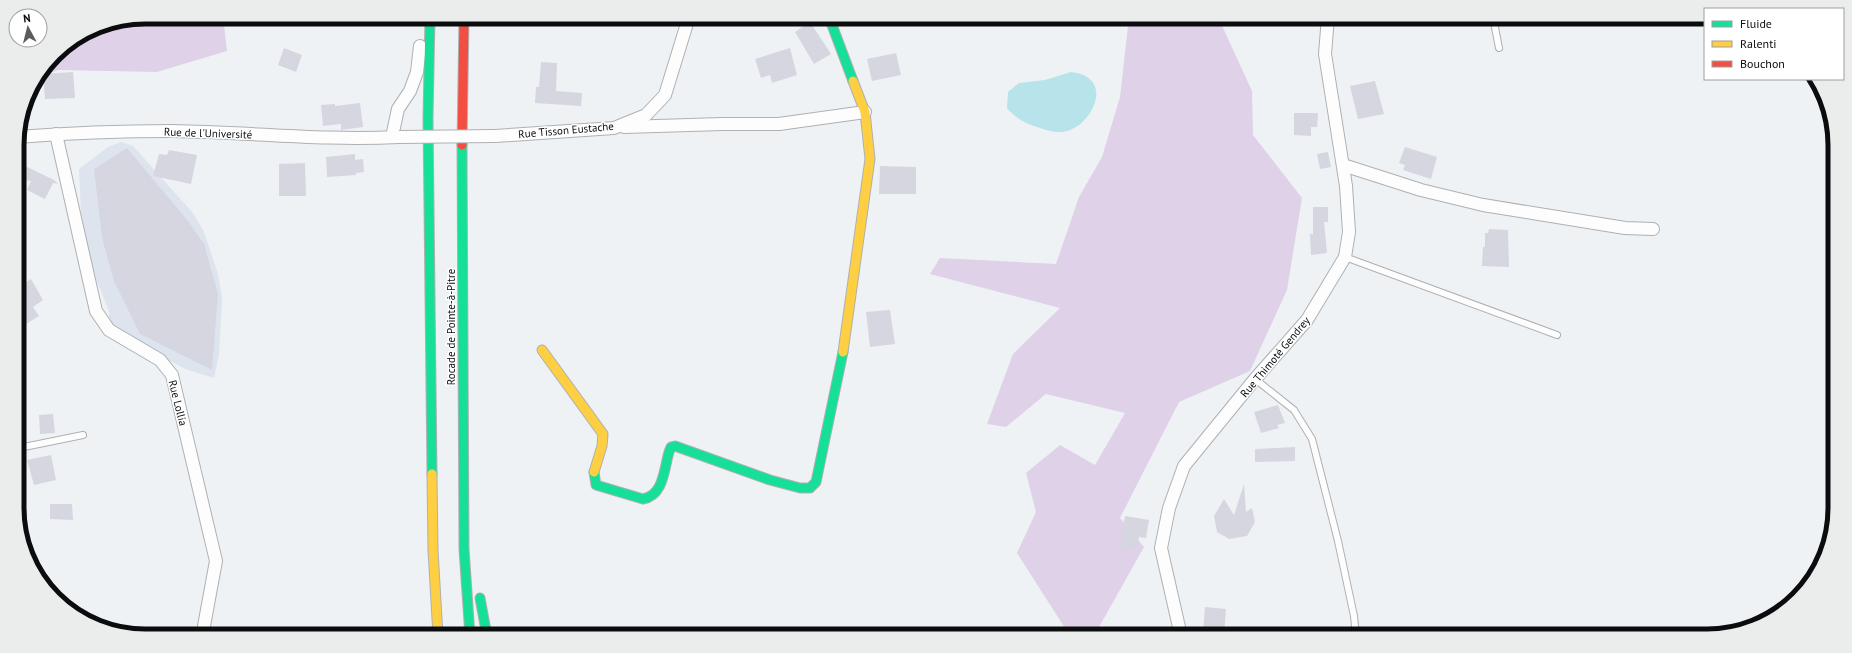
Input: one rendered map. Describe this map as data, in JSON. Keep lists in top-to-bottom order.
{
  "streets": {
    "main road": ["Rocade de Pointe-à-Pitre"],
    "street": [
      "Rue Tisson Eustache",
      "Rue de l'Université",
      "Rue Thimoté Gendrey",
      "Rue Lollia"
    ]
  },
  "crossings": [
    ["Rue Tisson Eustache", "Rue de l'Université"],
    ["Rue de l'Université", "Rue Lollia"]
  ],
  "legend": ["Fluide", "Ralenti", "Bouchon"],
  "north": "top"
}
